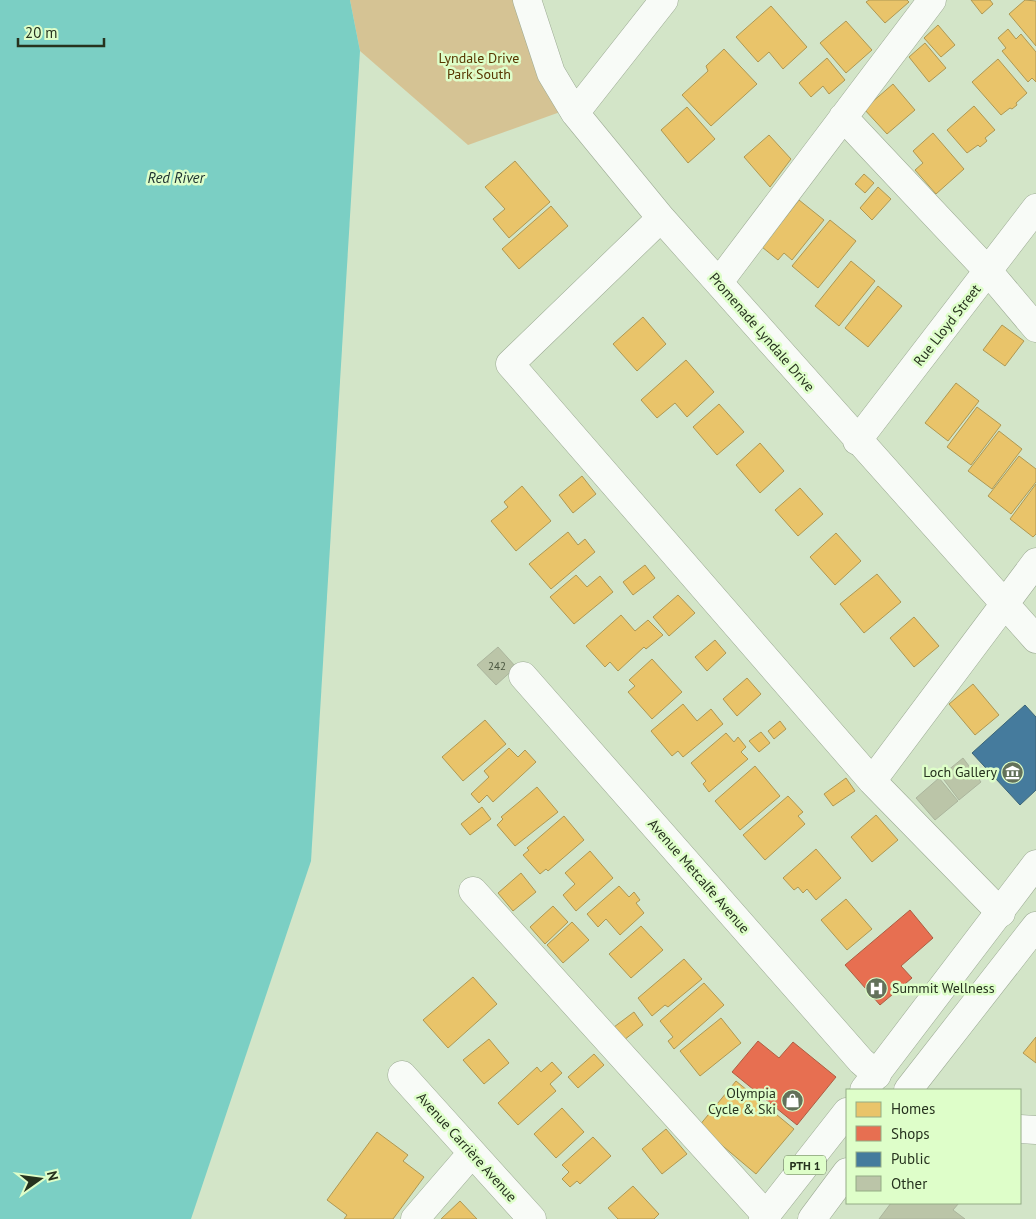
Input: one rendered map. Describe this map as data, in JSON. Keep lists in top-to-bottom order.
{
  "streets": {
    "main road": [
      "Rue Lloyd Street",
      "Promenade Lyndale Drive",
      "Avenue Metcalfe Avenue",
      "Avenue Carrière Avenue",
      "PTH 1"
    ]
  },
  "crossings": [
    ["Rue Lloyd Street", "Promenade Lyndale Drive"]
  ],
  "water": ["Red River"],
  "parks": ["Lyndale Drive Park South"],
  "places": {
    "museum": ["Loch Gallery"],
    "hospital": ["Summit Wellness"],
    "shop": ["Olympia Cycle & Ski"]
  },
  "house_numbers": ["242"],
  "legend": [
    "Homes",
    "Shops",
    "Public",
    "Other"
  ],
  "scale_bar": "20 m",
  "north": "right"
}
